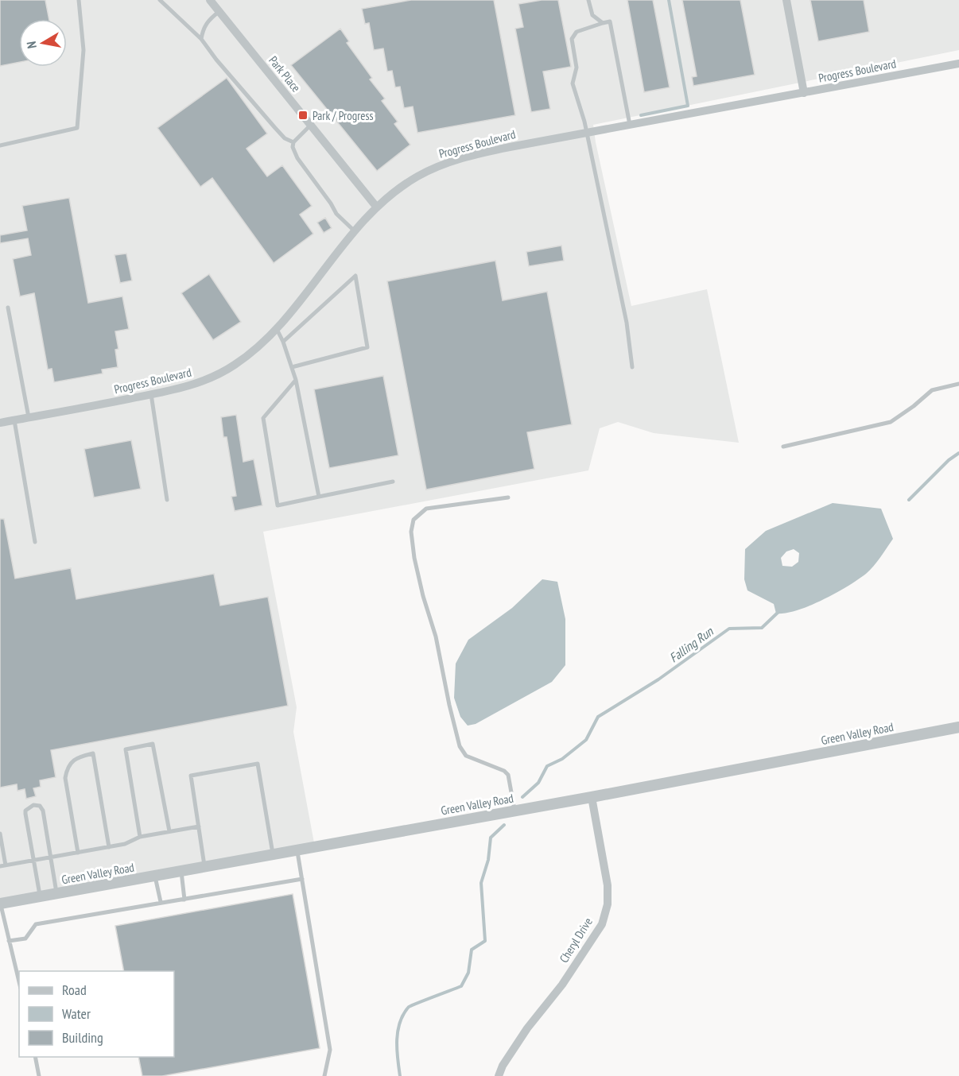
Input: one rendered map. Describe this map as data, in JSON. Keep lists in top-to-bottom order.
{
  "streets": {
    "street": [
      "Progress Boulevard",
      "Park Place",
      "Green Valley Road",
      "Cheryl Drive"
    ]
  },
  "crossings": [
    ["Progress Boulevard", "Park Place"],
    ["Green Valley Road", "Cheryl Drive"]
  ],
  "water": ["Falling Run"],
  "places": {
    "transit": ["Park / Progress"]
  },
  "legend": ["Road", "Water", "Building"],
  "north": "left"
}
